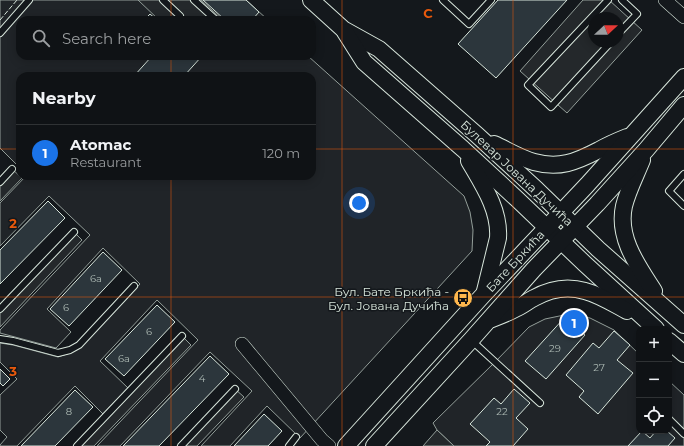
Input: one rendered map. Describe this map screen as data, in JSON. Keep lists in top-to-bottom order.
{
  "streets": {
    "street": ["Булевар Јована Дучића", "Бате Бркића"]
  },
  "crossings": [
    ["Булевар Јована Дучића", "Бате Бркића"]
  ],
  "places": {
    "bus stop": ["Бул. Бате Бркића - Бул. Јована Дучића"]
  },
  "house_numbers": [
    "6a",
    "6",
    "6",
    "29",
    "6a",
    "27",
    "4",
    "8",
    "22"
  ],
  "north": "right",
  "page": {
    "search": "Search here",
    "heading": "Nearby",
    "list": [
      {
        "mark": "1",
        "name": "Atomac",
        "note": "Restaurant",
        "value": "120 m"
      }
    ],
    "pins": "1",
    "map_buttons": ["+", "−"]
  },
  "grid": {
    "columns": ["C"],
    "rows": ["2", "3"]
  }
}
